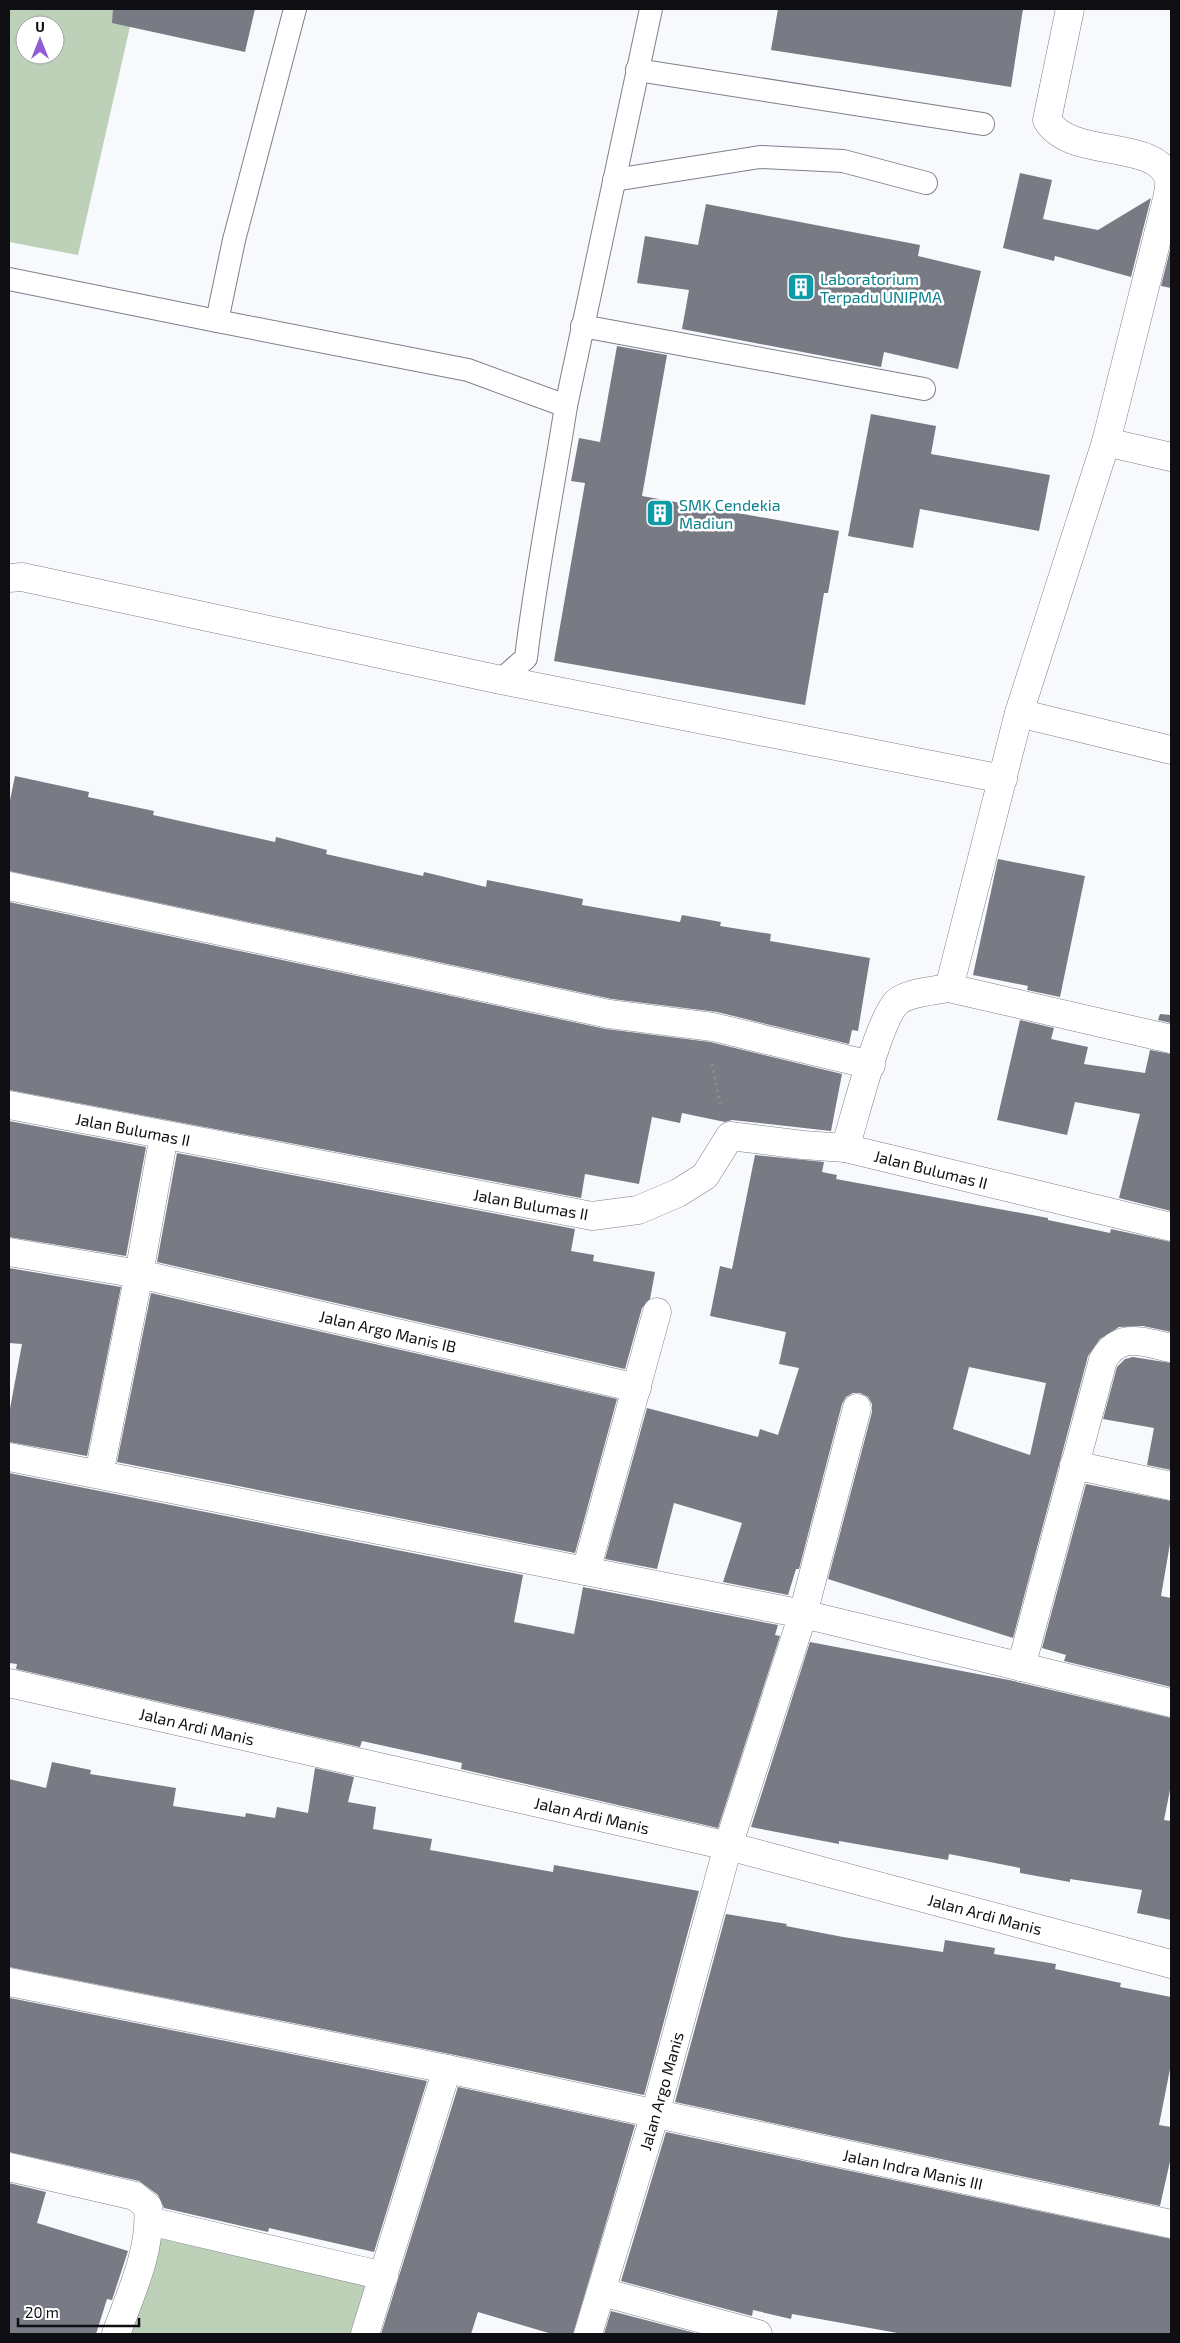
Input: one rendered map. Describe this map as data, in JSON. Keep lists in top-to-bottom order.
{
  "streets": {
    "street": [
      "Jalan Bulumas II",
      "Jalan Argo Manis IB",
      "Jalan Ardi Manis",
      "Jalan Argo Manis",
      "Jalan Indra Manis III"
    ]
  },
  "crossings": [
    ["Jalan Ardi Manis", "Jalan Argo Manis"],
    ["Jalan Argo Manis", "Jalan Indra Manis III"]
  ],
  "places": {
    "building": ["Laboratorium Terpadu UNIPMA", "SMK Cendekia Madiun"]
  },
  "scale_bar": "20 m",
  "north": "top"
}
